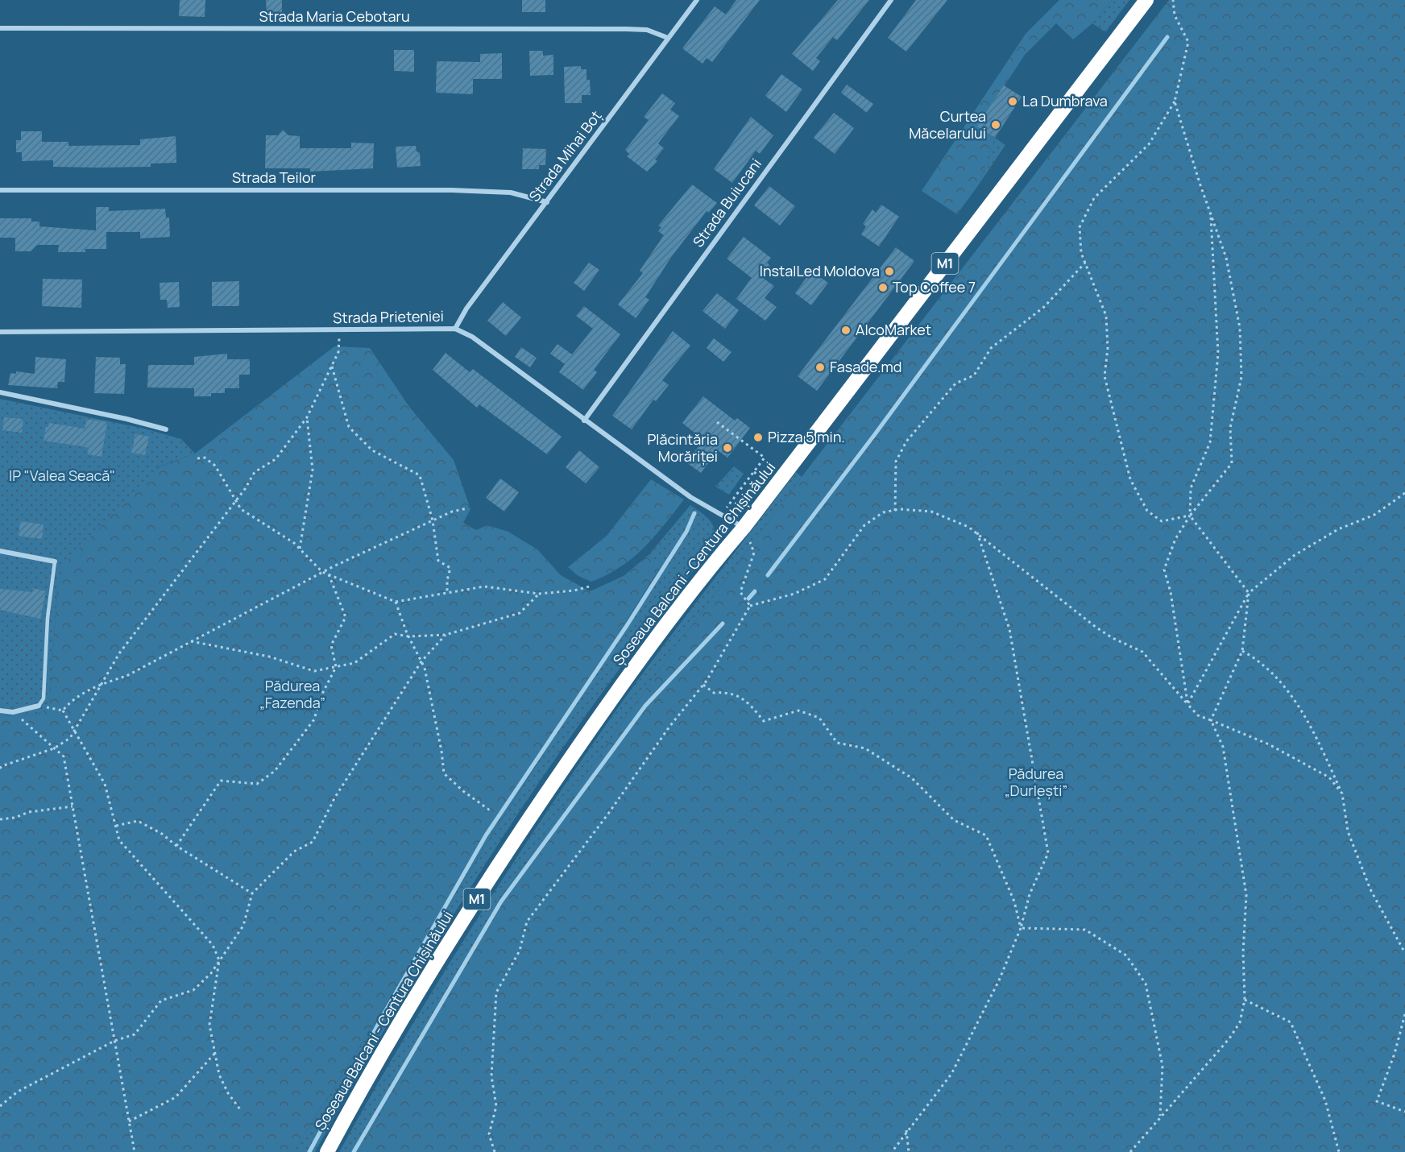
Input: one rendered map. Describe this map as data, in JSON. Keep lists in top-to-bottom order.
{
  "streets": {
    "highway": ["M1", "Șoseaua Balcani - Centura Chișinăului"],
    "street": [
      "Strada Maria Cebotaru",
      "Strada Mihai Boț",
      "Strada Teilor",
      "Strada Buiucani",
      "Strada Prieteniei"
    ]
  },
  "crossings": [
    ["Strada Maria Cebotaru", "Strada Mihai Boț"],
    ["Strada Mihai Boț", "Strada Teilor"],
    ["Strada Mihai Boț", "Strada Prieteniei"],
    ["Strada Buiucani", "Strada Prieteniei"],
    ["Strada Prieteniei", "Șoseaua Balcani - Centura Chișinăului"]
  ],
  "parks": ["IP \"Valea Seacă\"", "Pădurea „Fazenda”", "Pădurea „Durlești”"],
  "places": [
    "La Dumbrava",
    "Curtea Măcelarului",
    "InstalLed Moldova",
    "Top Coffee 7",
    "AlcoMarket",
    "Fasade.md",
    "Pizza 5 min.",
    "Plăcintăria Morăriței"
  ]
}
